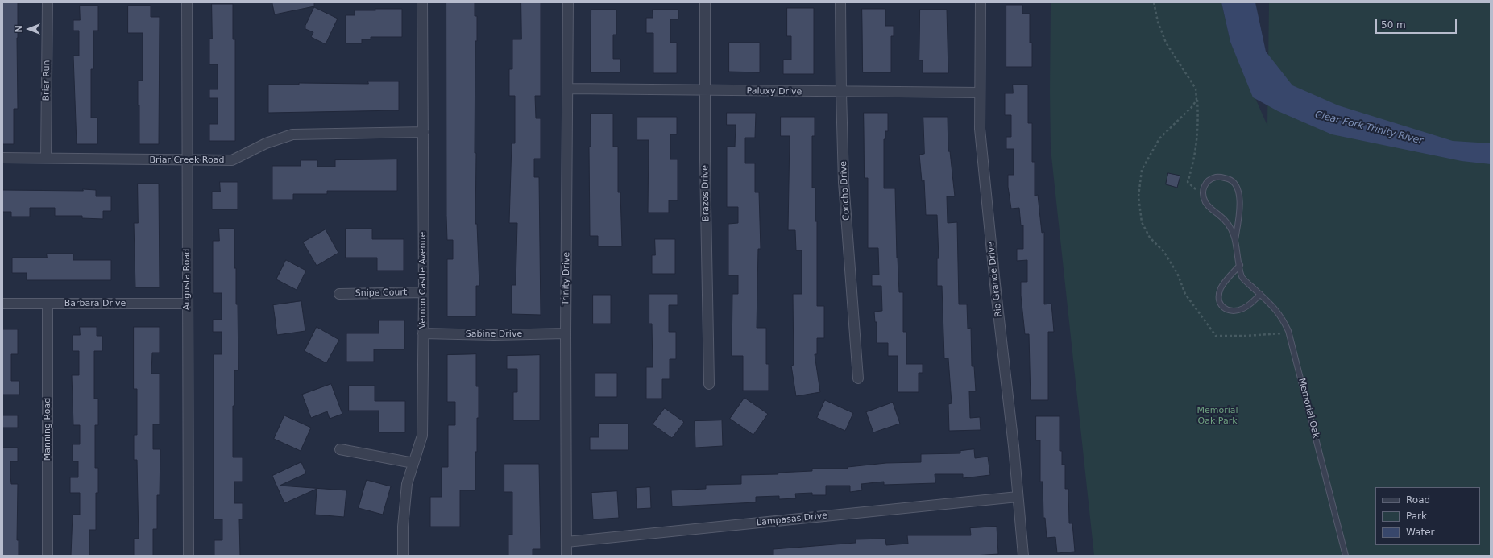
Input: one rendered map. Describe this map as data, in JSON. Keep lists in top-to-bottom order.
{
  "streets": {
    "street": [
      "Briar Run",
      "Paluxy Drive",
      "Briar Creek Road",
      "Concho Drive",
      "Brazos Drive",
      "Trinity Drive",
      "Augusta Road",
      "Rio Grande Drive",
      "Vernon Castle Avenue",
      "Snipe Court",
      "Barbara Drive",
      "Sabine Drive",
      "Manning Road",
      "Lampasas Drive"
    ],
    "lane": ["Memorial Oak"]
  },
  "crossings": [
    ["Briar Run", "Briar Creek Road"],
    ["Paluxy Drive", "Concho Drive"],
    ["Paluxy Drive", "Brazos Drive"],
    ["Paluxy Drive", "Trinity Drive"],
    ["Paluxy Drive", "Rio Grande Drive"],
    ["Briar Creek Road", "Augusta Road"],
    ["Briar Creek Road", "Vernon Castle Avenue"],
    ["Trinity Drive", "Sabine Drive"],
    ["Trinity Drive", "Lampasas Drive"],
    ["Augusta Road", "Barbara Drive"],
    ["Rio Grande Drive", "Lampasas Drive"],
    ["Vernon Castle Avenue", "Snipe Court"],
    ["Vernon Castle Avenue", "Sabine Drive"],
    ["Barbara Drive", "Manning Road"]
  ],
  "water": ["Clear Fork Trinity River"],
  "parks": ["Memorial Oak Park"],
  "legend": ["Road", "Park", "Water"],
  "scale_bar": "50 m",
  "north": "left"
}
